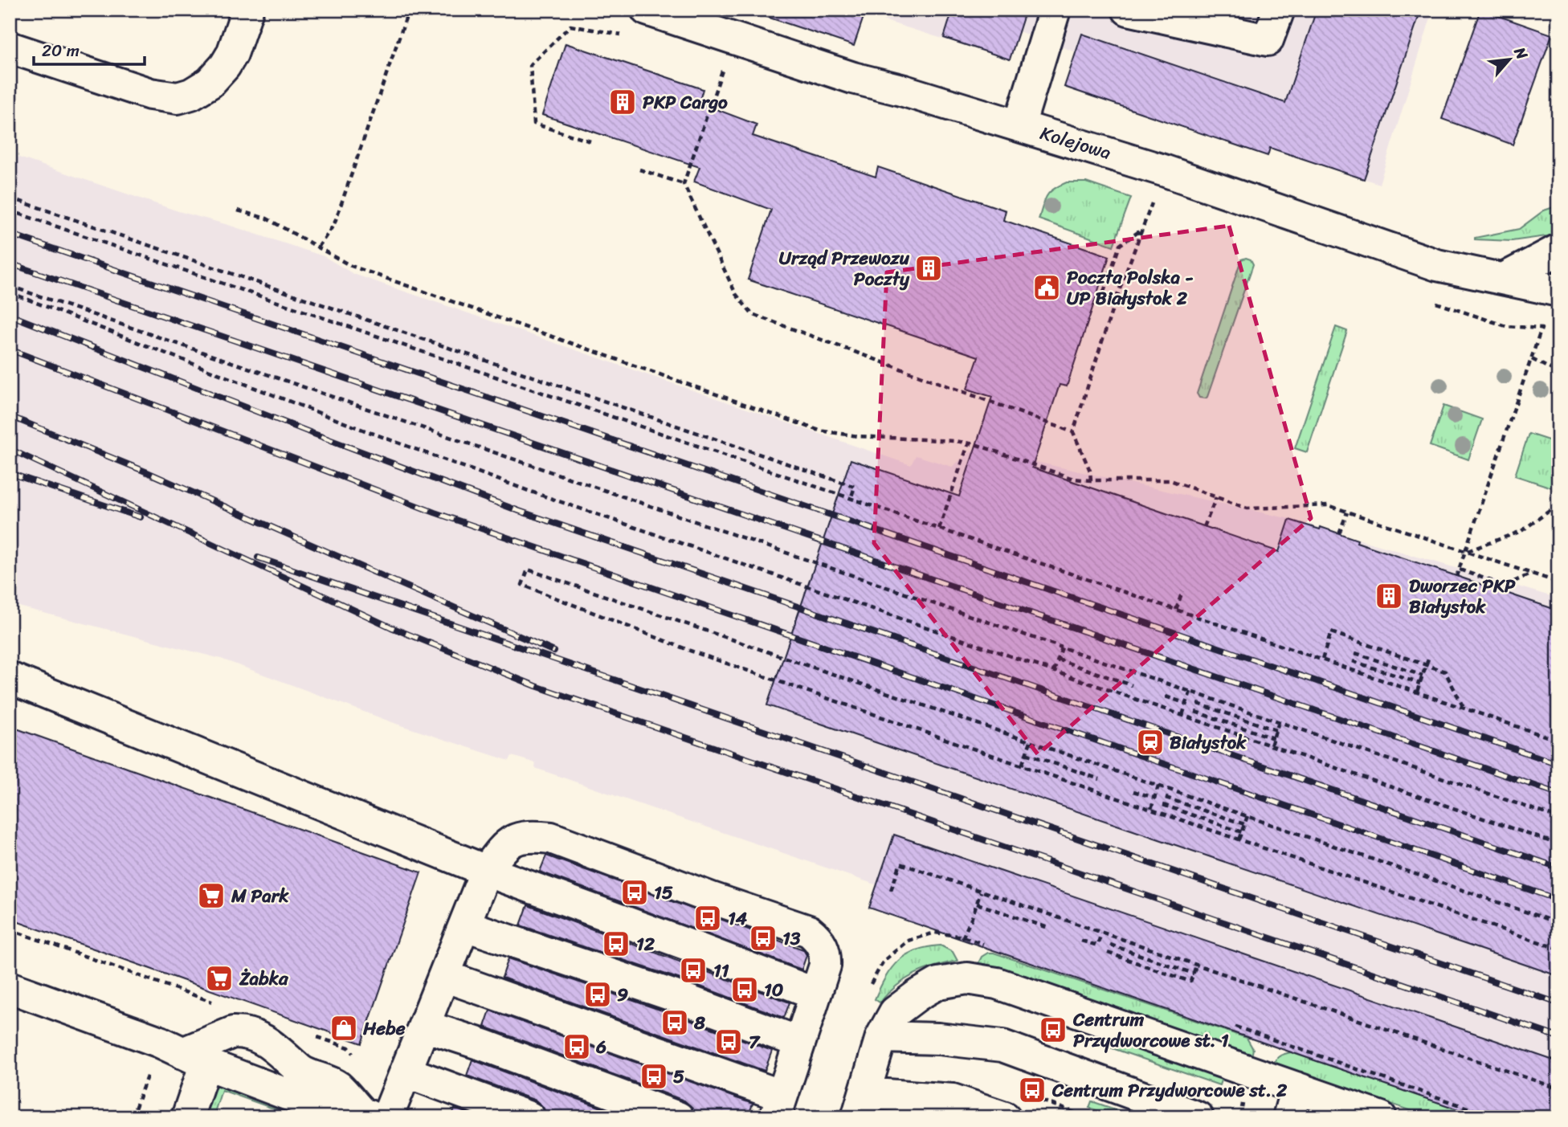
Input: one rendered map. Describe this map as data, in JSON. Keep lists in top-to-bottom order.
{
  "streets": {
    "street": ["Kolejowa"]
  },
  "places": {
    "building": ["PKP Cargo", "Urząd Przewozu Poczty", "Dworzec PKP Białystok"],
    "public building": ["Poczta Polska - UP Białystok 2"],
    "station": ["Białystok"],
    "bus stop": [
      "15",
      "14",
      "13",
      "12",
      "11",
      "10",
      "9",
      "8",
      "Centrum Przydworcowe st. 1",
      "7",
      "6",
      "5",
      "Centrum Przydworcowe st. 2"
    ],
    "supermarket": ["M Park", "Żabka"],
    "shop": ["Hebe"]
  },
  "scale_bar": "20 m",
  "north": "top right"
}
